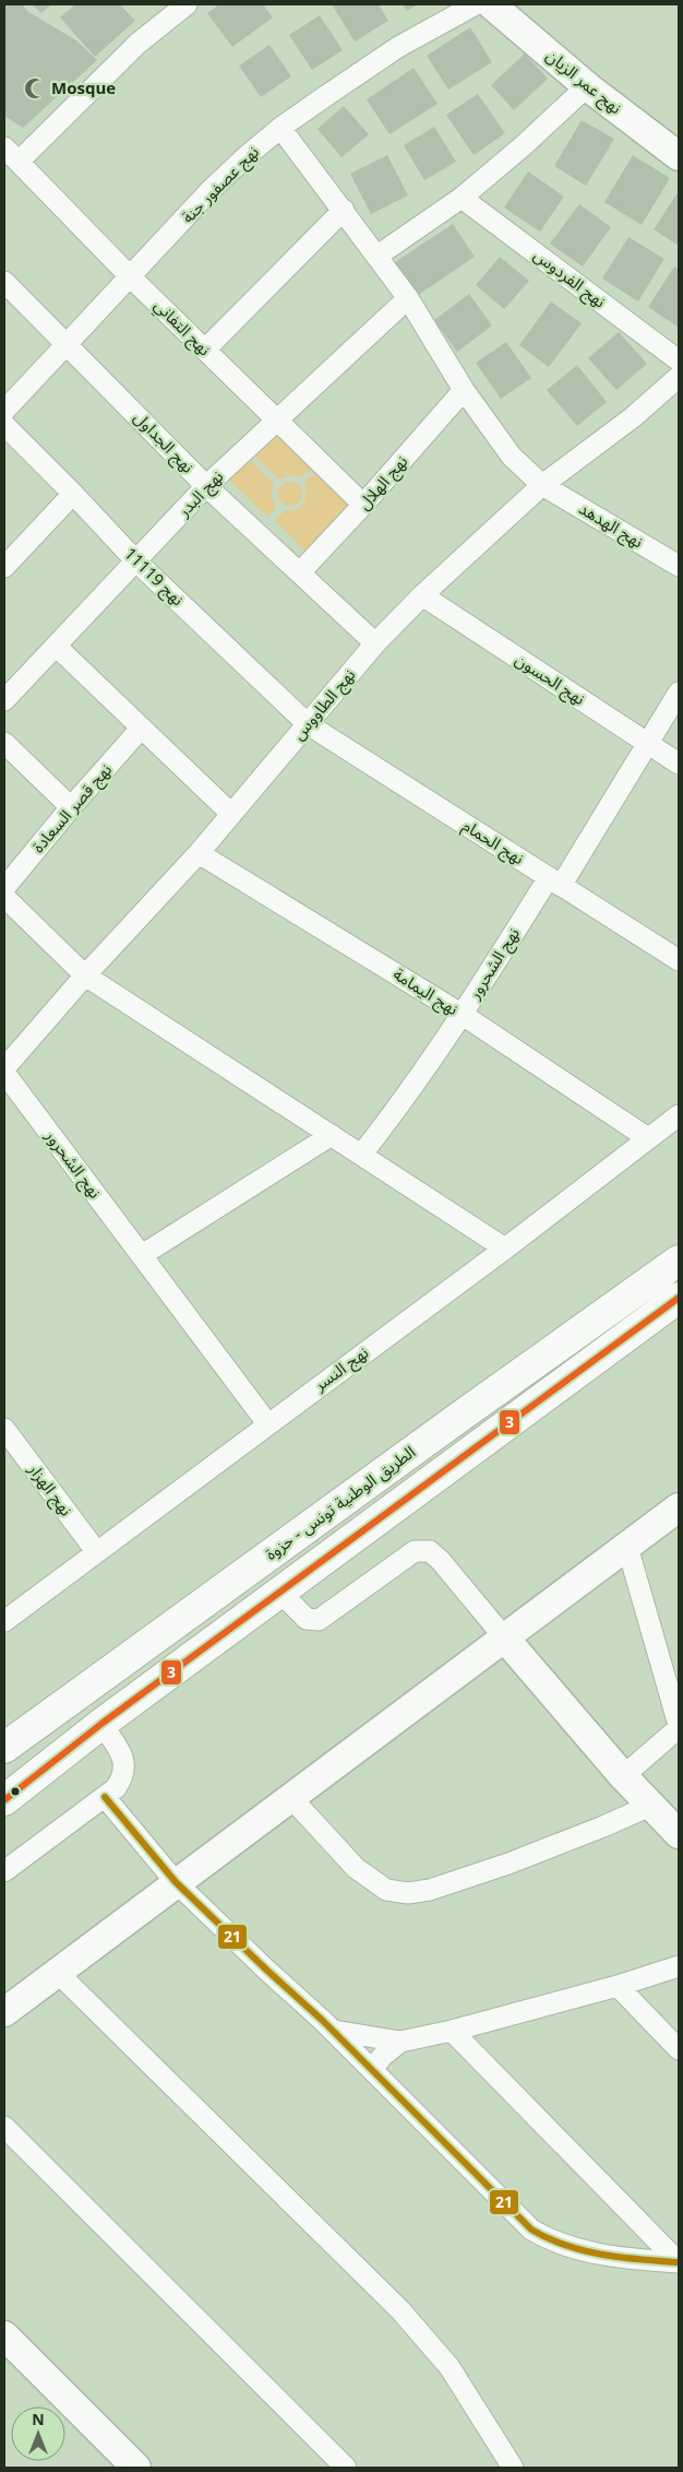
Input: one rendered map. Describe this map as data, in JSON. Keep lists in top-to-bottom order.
{
  "streets": {
    "highway": ["الطريق الوطنية تونس - حزوة"],
    "street": [
      "نهج عمر الزيان",
      "نهج عصفور جنة",
      "نهج الفردوس",
      "نهج التفاني",
      "نهج الجداول",
      "نهج الهلال",
      "نهج البدر",
      "نهج الهدهد",
      "نهج 11119",
      "نهج الحسون",
      "نهج الطاووس",
      "نهج قصر السعادة",
      "نهج الحمام",
      "نهج الشحرور",
      "نهج اليمامة",
      "نهج النسر",
      "نهج الهزار"
    ]
  },
  "crossings": [
    ["نهج عصفور جنة", "نهج التفاني"],
    ["نهج عصفور جنة", "نهج الجداول"],
    ["نهج عصفور جنة", "نهج الهدهد"],
    ["نهج التفاني", "نهج الهلال"],
    ["نهج التفاني", "نهج البدر"],
    ["نهج الجداول", "نهج الهلال"],
    ["نهج الجداول", "نهج البدر"],
    ["نهج الجداول", "نهج الطاووس"],
    ["نهج الهلال", "نهج الهدهد"],
    ["نهج البدر", "نهج الهدهد"],
    ["نهج البدر", "نهج 11119"],
    ["نهج الهدهد", "نهج الطاووس"],
    ["نهج 11119", "نهج الطاووس"],
    ["نهج 11119", "نهج الحمام"],
    ["نهج الحسون", "نهج الطاووس"],
    ["نهج الحسون", "نهج الشحرور"],
    ["نهج الطاووس", "نهج الحمام"],
    ["نهج الطاووس", "نهج اليمامة"],
    ["نهج الحمام", "نهج الشحرور"],
    ["نهج الشحرور", "نهج اليمامة"],
    ["نهج الشحرور", "نهج النسر"],
    ["نهج اليمامة", "نهج النسر"],
    ["نهج النسر", "نهج الهزار"]
  ],
  "places": {
    "mosque": ["Mosque"]
  },
  "lines": ["transit line 3", "transit line 21"],
  "north": "top"
}
